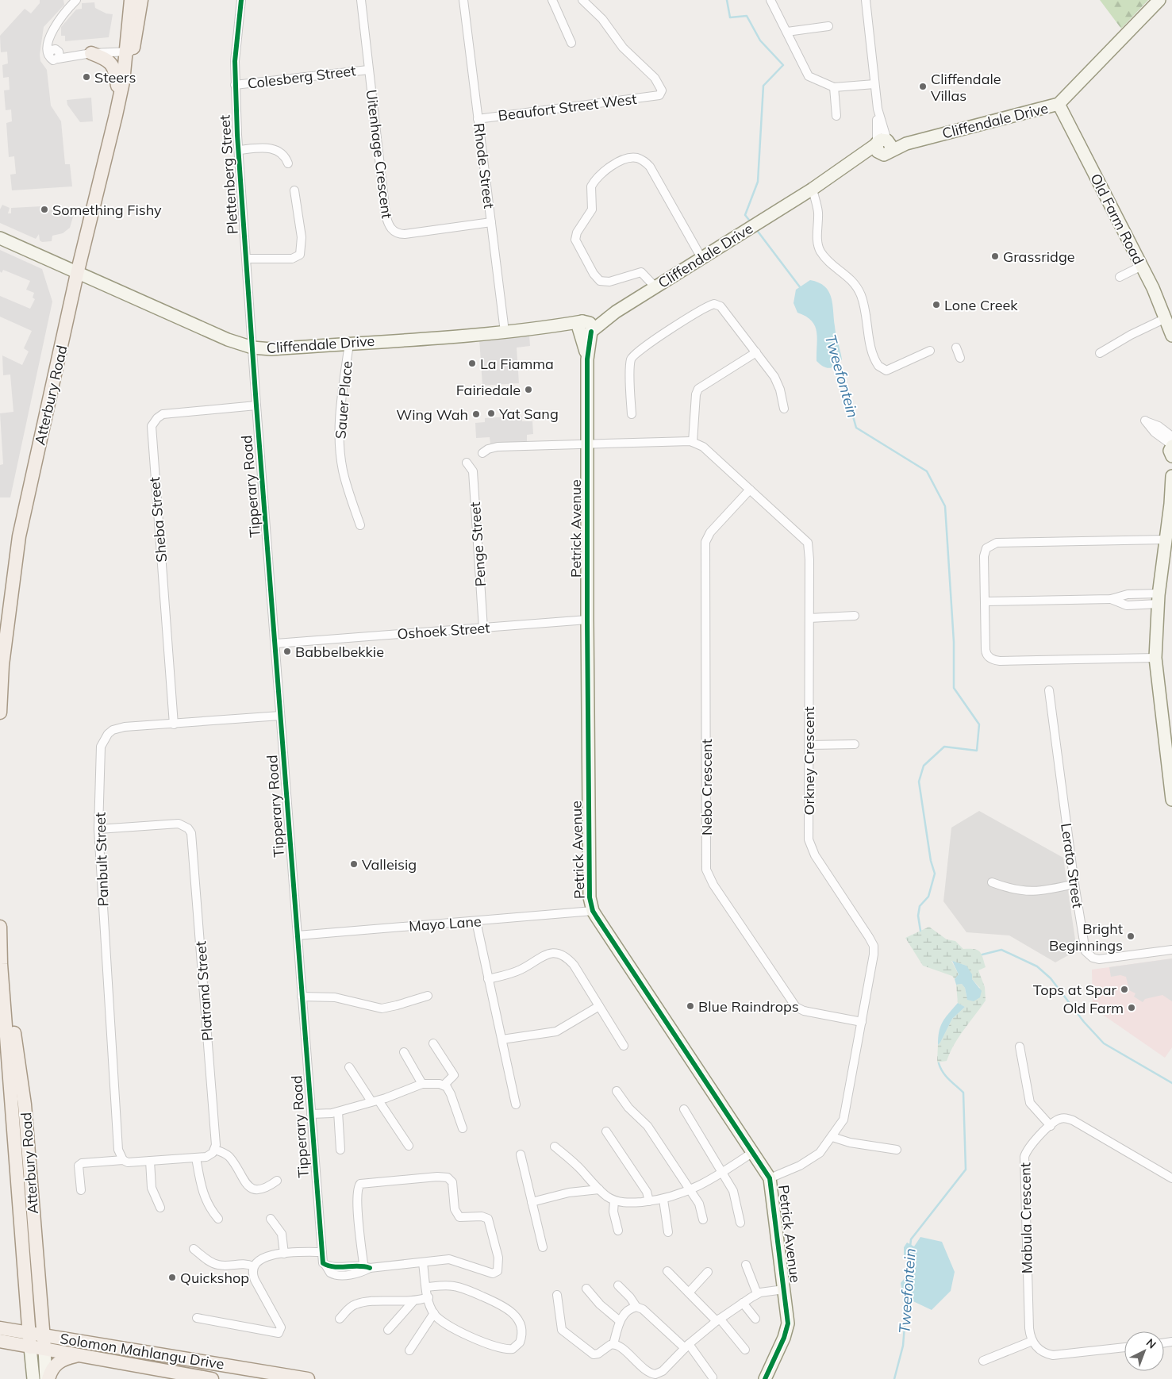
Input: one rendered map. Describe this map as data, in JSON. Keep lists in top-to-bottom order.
{
  "streets": {
    "main road": ["Atterbury Road", "Solomon Mahlangu Drive"],
    "street": [
      "Colesberg Street",
      "Beaufort Street West",
      "Cliffendale Drive",
      "Uitenhage Crescent",
      "Rhode Street",
      "Plettenberg Street",
      "Old Farm Road",
      "Sauer Place",
      "Tipperary Road",
      "Sheba Street",
      "Petrick Avenue",
      "Penge Street",
      "Oshoek Street",
      "Orkney Crescent",
      "Nebo Crescent",
      "Panbult Street",
      "Lerato Street",
      "Mayo Lane",
      "Platrand Street",
      "Mabula Crescent"
    ]
  },
  "crossings": [
    ["Colesberg Street", "Uitenhage Crescent"],
    ["Colesberg Street", "Plettenberg Street"],
    ["Beaufort Street West", "Rhode Street"],
    ["Cliffendale Drive", "Rhode Street"],
    ["Cliffendale Drive", "Plettenberg Street"],
    ["Cliffendale Drive", "Old Farm Road"],
    ["Cliffendale Drive", "Atterbury Road"],
    ["Cliffendale Drive", "Sauer Place"],
    ["Cliffendale Drive", "Tipperary Road"],
    ["Cliffendale Drive", "Petrick Avenue"],
    ["Uitenhage Crescent", "Rhode Street"],
    ["Plettenberg Street", "Tipperary Road"],
    ["Atterbury Road", "Solomon Mahlangu Drive"],
    ["Tipperary Road", "Sheba Street"],
    ["Tipperary Road", "Oshoek Street"],
    ["Tipperary Road", "Panbult Street"],
    ["Tipperary Road", "Mayo Lane"],
    ["Sheba Street", "Panbult Street"],
    ["Petrick Avenue", "Oshoek Street"],
    ["Petrick Avenue", "Orkney Crescent"],
    ["Petrick Avenue", "Mayo Lane"],
    ["Penge Street", "Oshoek Street"],
    ["Orkney Crescent", "Nebo Crescent"],
    ["Panbult Street", "Platrand Street"]
  ],
  "water": ["Tweefontein"],
  "places": [
    "Steers",
    "Cliffendale Villas",
    "Something Fishy",
    "Grassridge",
    "Lone Creek",
    "La Fiamma",
    "Fairiedale",
    "Yat Sang",
    "Wing Wah",
    "Babbelbekkie",
    "Valleisig",
    "Bright Beginnings",
    "Tops at Spar",
    "Blue Raindrops",
    "Old Farm",
    "Quickshop"
  ],
  "north": "top right"
}
